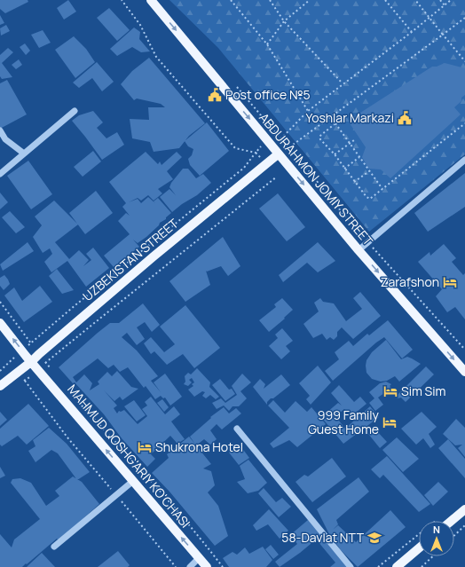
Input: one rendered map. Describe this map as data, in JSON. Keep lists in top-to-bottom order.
{
  "streets": {
    "main road": ["ABDURAHMON JOMIY STREET", "UZBEKISTAN STREET", "MAHMUD QOSHG'ARIY KO'CHASI"]
  },
  "crossings": [
    ["ABDURAHMON JOMIY STREET", "UZBEKISTAN STREET"],
    ["UZBEKISTAN STREET", "MAHMUD QOSHG'ARIY KO'CHASI"]
  ],
  "one_way": ["ABDURAHMON JOMIY STREET", "MAHMUD QOSHG'ARIY KO'CHASI"],
  "places": {
    "public building": ["Post office №5", "Yoshlar Markazi"],
    "hotel": [
      "Zarafshon",
      "Sim Sim",
      "999 Family Guest Home",
      "Shukrona Hotel"
    ],
    "school or university": ["58-Davlat NTT"]
  },
  "north": "top"
}
